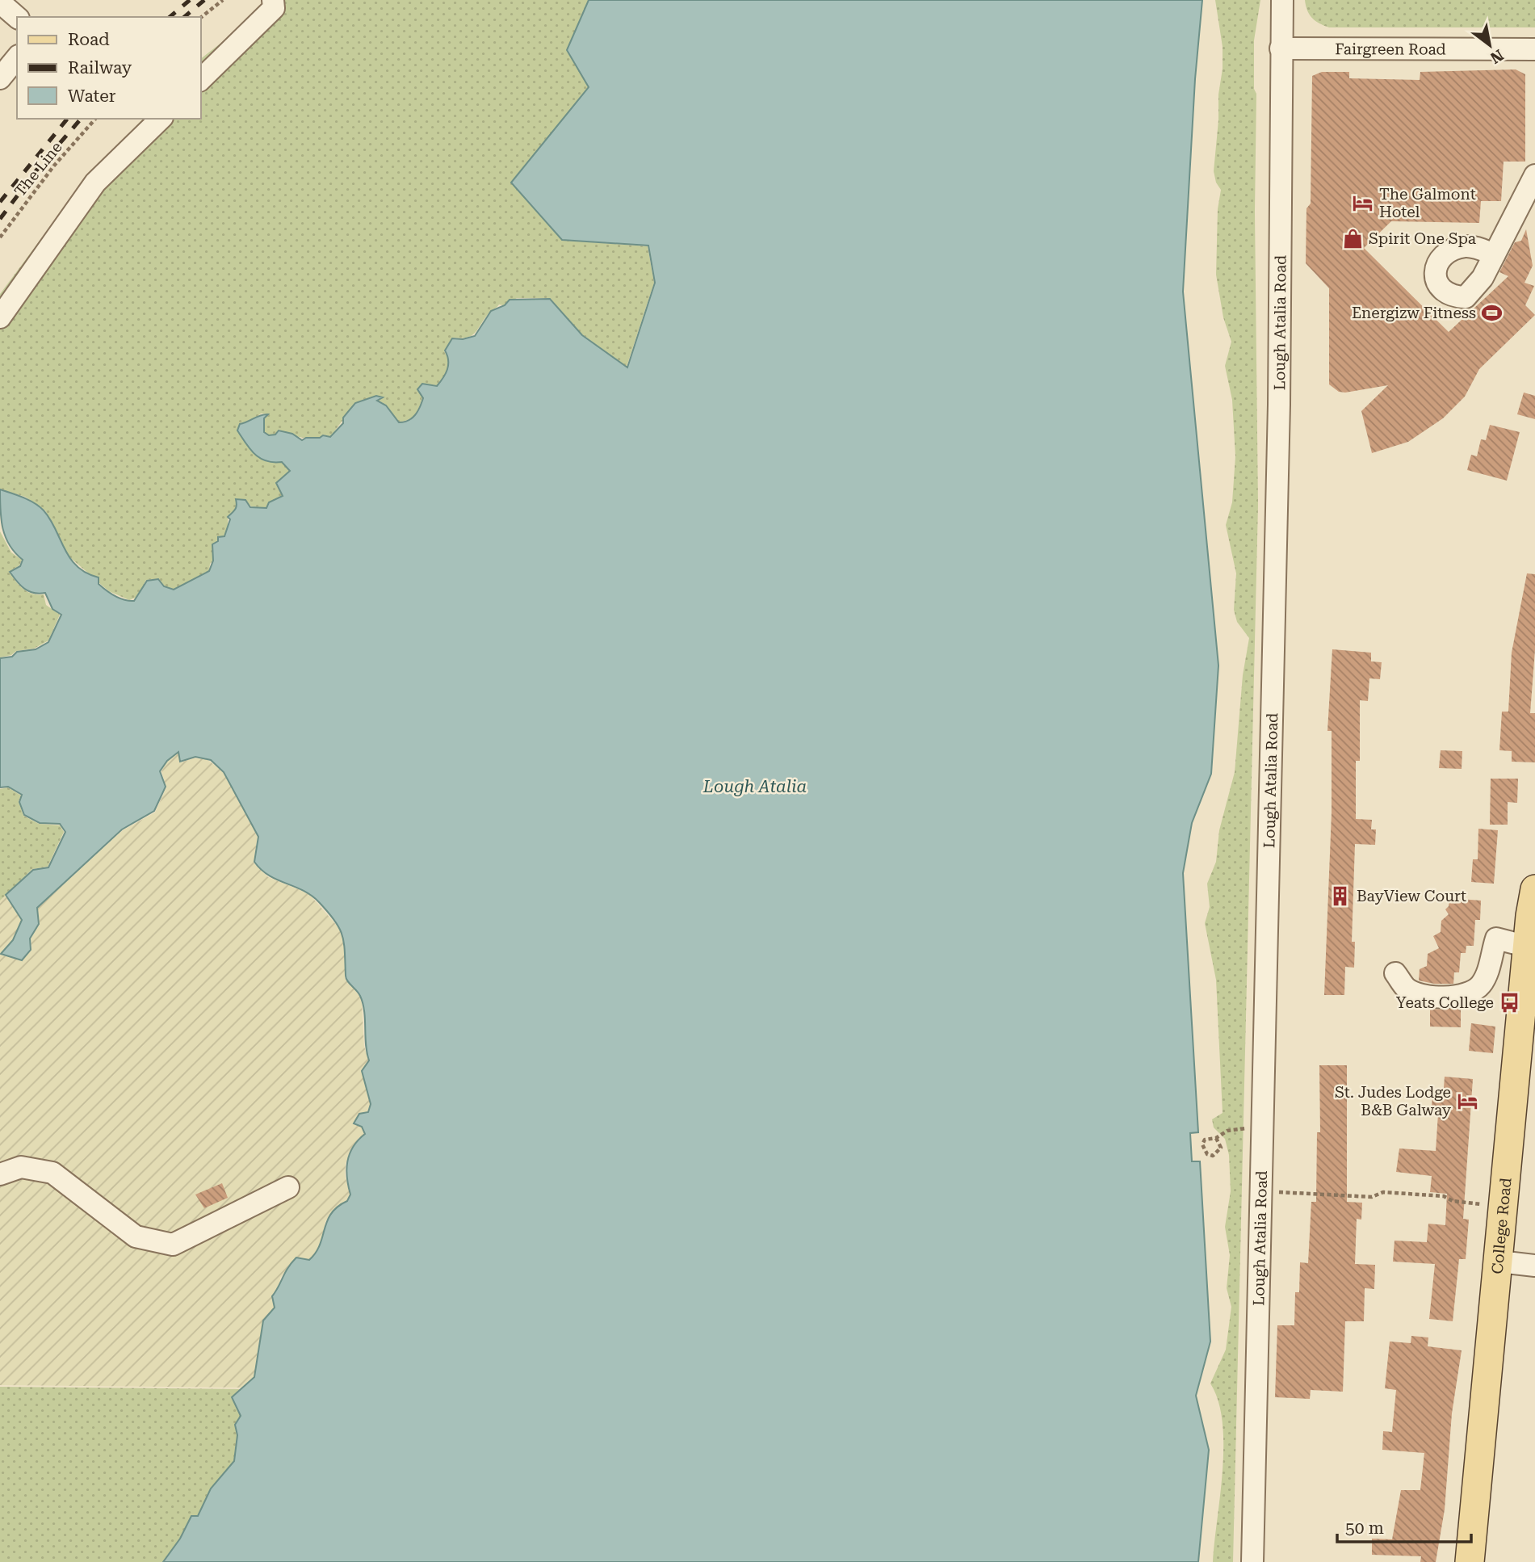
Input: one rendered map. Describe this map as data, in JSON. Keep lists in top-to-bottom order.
{
  "streets": {
    "main road": ["College Road"],
    "street": ["Fairgreen Road", "Lough Atalia Road"],
    "path": ["The Line"]
  },
  "crossings": [
    ["Fairgreen Road", "Lough Atalia Road"]
  ],
  "water": ["Lough Atalia"],
  "places": {
    "hotel": ["The Galmont Hotel", "St. Judes Lodge B&B Galway"],
    "shop": ["Spirit One Spa"],
    "sports": ["Energizw Fitness"],
    "building": ["BayView Court"],
    "bus stop": ["Yeats College"]
  },
  "legend": ["Road", "Railway", "Water"],
  "scale_bar": "50 m",
  "north": "bottom right"
}
